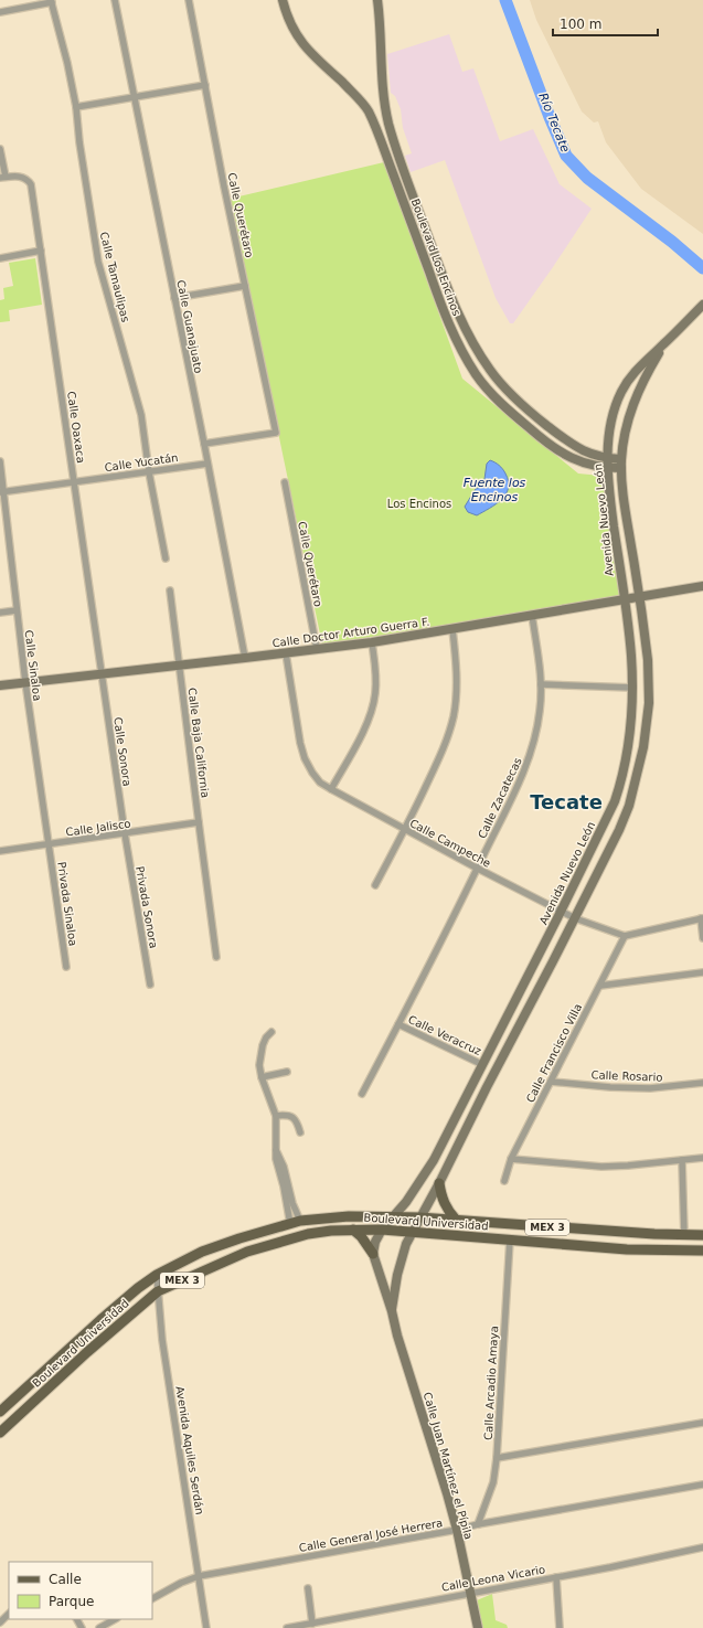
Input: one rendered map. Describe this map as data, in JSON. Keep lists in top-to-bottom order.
{
  "streets": {
    "main road": [
      "Boulevard Los Encinos",
      "Avenida Nuevo León",
      "Calle Doctor Arturo Guerra F.",
      "Boulevard Universidad",
      "MEX 3",
      "Calle Juan Martínez el Pípila"
    ],
    "street": [
      "Calle Querétaro",
      "Calle Tamaulipas",
      "Calle Guanajuato",
      "Calle Oaxaca",
      "Calle Yucatán",
      "Calle Sinaloa",
      "Calle Baja California",
      "Calle Sonora",
      "Calle Zacatecas",
      "Calle Jalisco",
      "Calle Campeche",
      "Privada Sinaloa",
      "Privada Sonora",
      "Calle Veracruz",
      "Calle Francisco Villa",
      "Calle Rosario",
      "Calle Arcadio Amaya",
      "Avenida Aquiles Serdán",
      "Calle General José Herrera",
      "Calle Leona Vicario"
    ]
  },
  "crossings": [
    ["Calle Querétaro", "Calle Guanajuato"],
    ["Calle Querétaro", "Calle Doctor Arturo Guerra F."],
    ["Boulevard Los Encinos", "Avenida Nuevo León"],
    ["Calle Tamaulipas", "Calle Yucatán"],
    ["Calle Guanajuato", "Calle Yucatán"],
    ["Calle Guanajuato", "Calle Doctor Arturo Guerra F."],
    ["Calle Oaxaca", "Calle Yucatán"],
    ["Calle Oaxaca", "Calle Doctor Arturo Guerra F."],
    ["Calle Oaxaca", "Calle Sonora"],
    ["Calle Yucatán", "Calle Sinaloa"],
    ["Avenida Nuevo León", "Calle Doctor Arturo Guerra F."],
    ["Avenida Nuevo León", "Calle Campeche"],
    ["Avenida Nuevo León", "Calle Veracruz"],
    ["Avenida Nuevo León", "Boulevard Universidad"],
    ["Avenida Nuevo León", "Calle Juan Martínez el Pípila"],
    ["Calle Doctor Arturo Guerra F.", "Calle Sinaloa"],
    ["Calle Doctor Arturo Guerra F.", "Calle Baja California"],
    ["Calle Doctor Arturo Guerra F.", "Calle Sonora"],
    ["Calle Doctor Arturo Guerra F.", "Calle Zacatecas"],
    ["Calle Doctor Arturo Guerra F.", "Calle Campeche"],
    ["Calle Sinaloa", "Calle Jalisco"],
    ["Calle Sinaloa", "Privada Sinaloa"],
    ["Calle Baja California", "Calle Jalisco"],
    ["Calle Sonora", "Calle Jalisco"],
    ["Calle Sonora", "Privada Sonora"],
    ["Calle Zacatecas", "Calle Campeche"],
    ["Calle Zacatecas", "Calle Veracruz"],
    ["Calle Jalisco", "Privada Sinaloa"],
    ["Calle Jalisco", "Privada Sonora"],
    ["Calle Campeche", "Calle Francisco Villa"],
    ["Calle Francisco Villa", "Calle Rosario"],
    ["Boulevard Universidad", "Calle Arcadio Amaya"],
    ["Boulevard Universidad", "Avenida Aquiles Serdán"],
    ["Boulevard Universidad", "Calle Juan Martínez el Pípila"],
    ["Calle Arcadio Amaya", "Calle General José Herrera"],
    ["Avenida Aquiles Serdán", "Calle General José Herrera"],
    ["Calle Juan Martínez el Pípila", "Calle General José Herrera"],
    ["Calle Juan Martínez el Pípila", "Calle Leona Vicario"]
  ],
  "districts": ["Tecate"],
  "water": ["Río Tecate", "Fuente los Encinos"],
  "parks": ["Los Encinos"],
  "legend": ["Calle", "Parque"],
  "scale_bar": "100 m"
}
